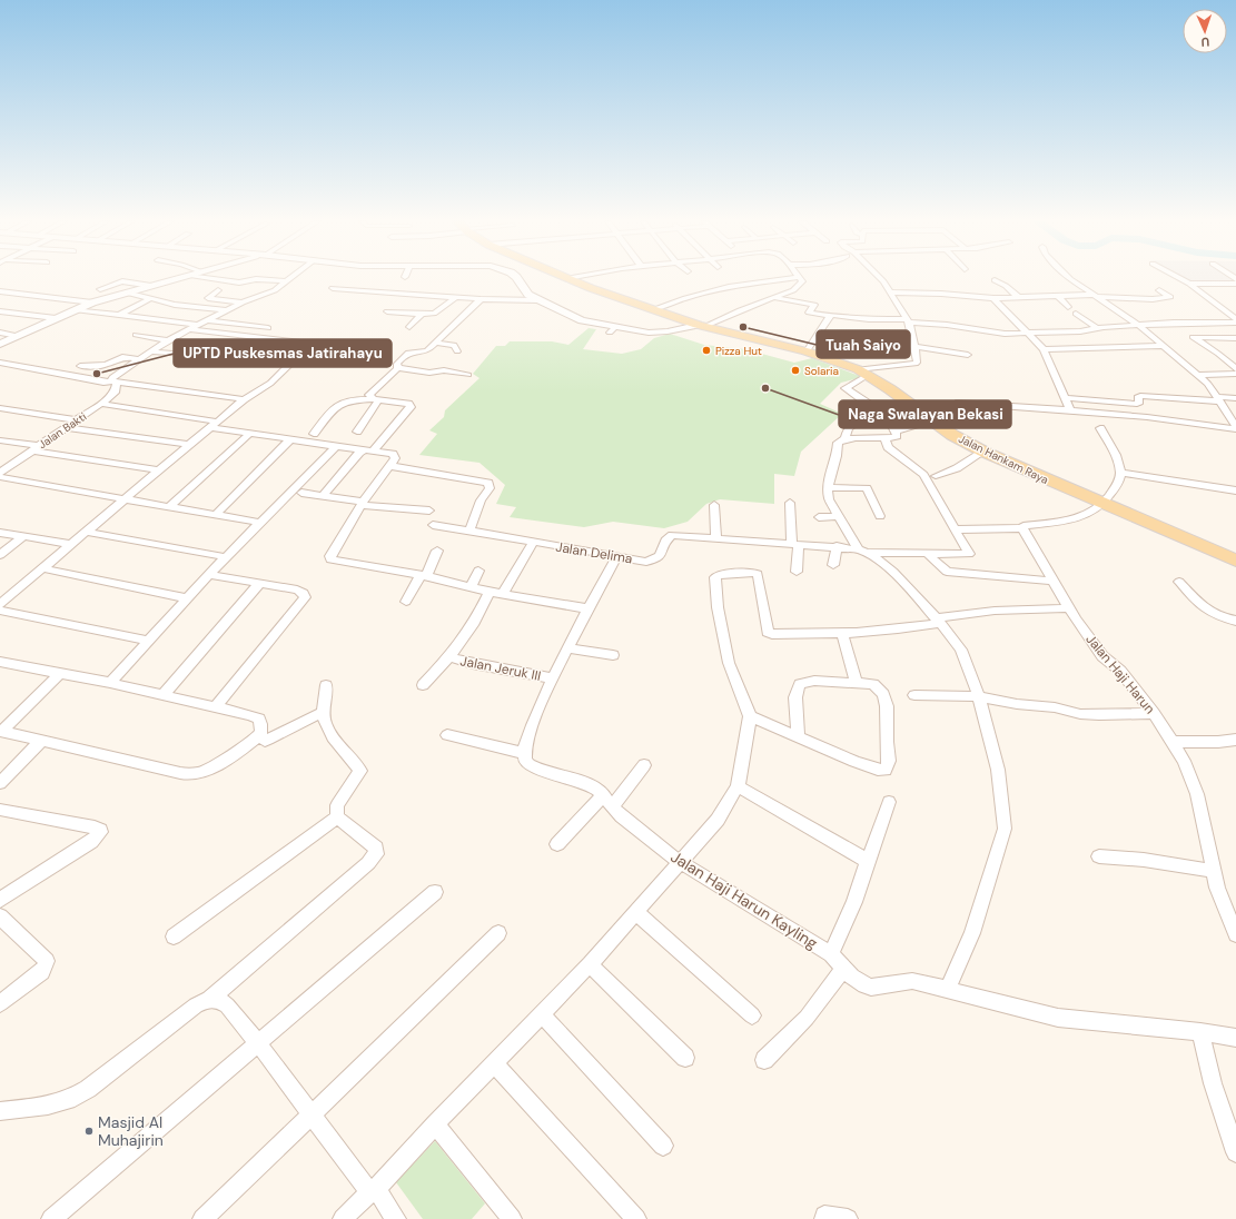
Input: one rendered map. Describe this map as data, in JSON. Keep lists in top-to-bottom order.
{
  "streets": {
    "main road": ["Jalan Hankam Raya"],
    "street": [
      "Jalan Bakti",
      "Jalan Delima",
      "Jalan Jeruk III",
      "Jalan Haji Harun",
      "Jalan Haji Harun Kayling"
    ]
  },
  "places": [
    "Tuah Saiyo",
    "Pizza Hut",
    "Solaria",
    "UPTD Puskesmas Jatirahayu",
    "Naga Swalayan Bekasi",
    "Masjid Al Muhajirin"
  ],
  "north": "bottom"
}
